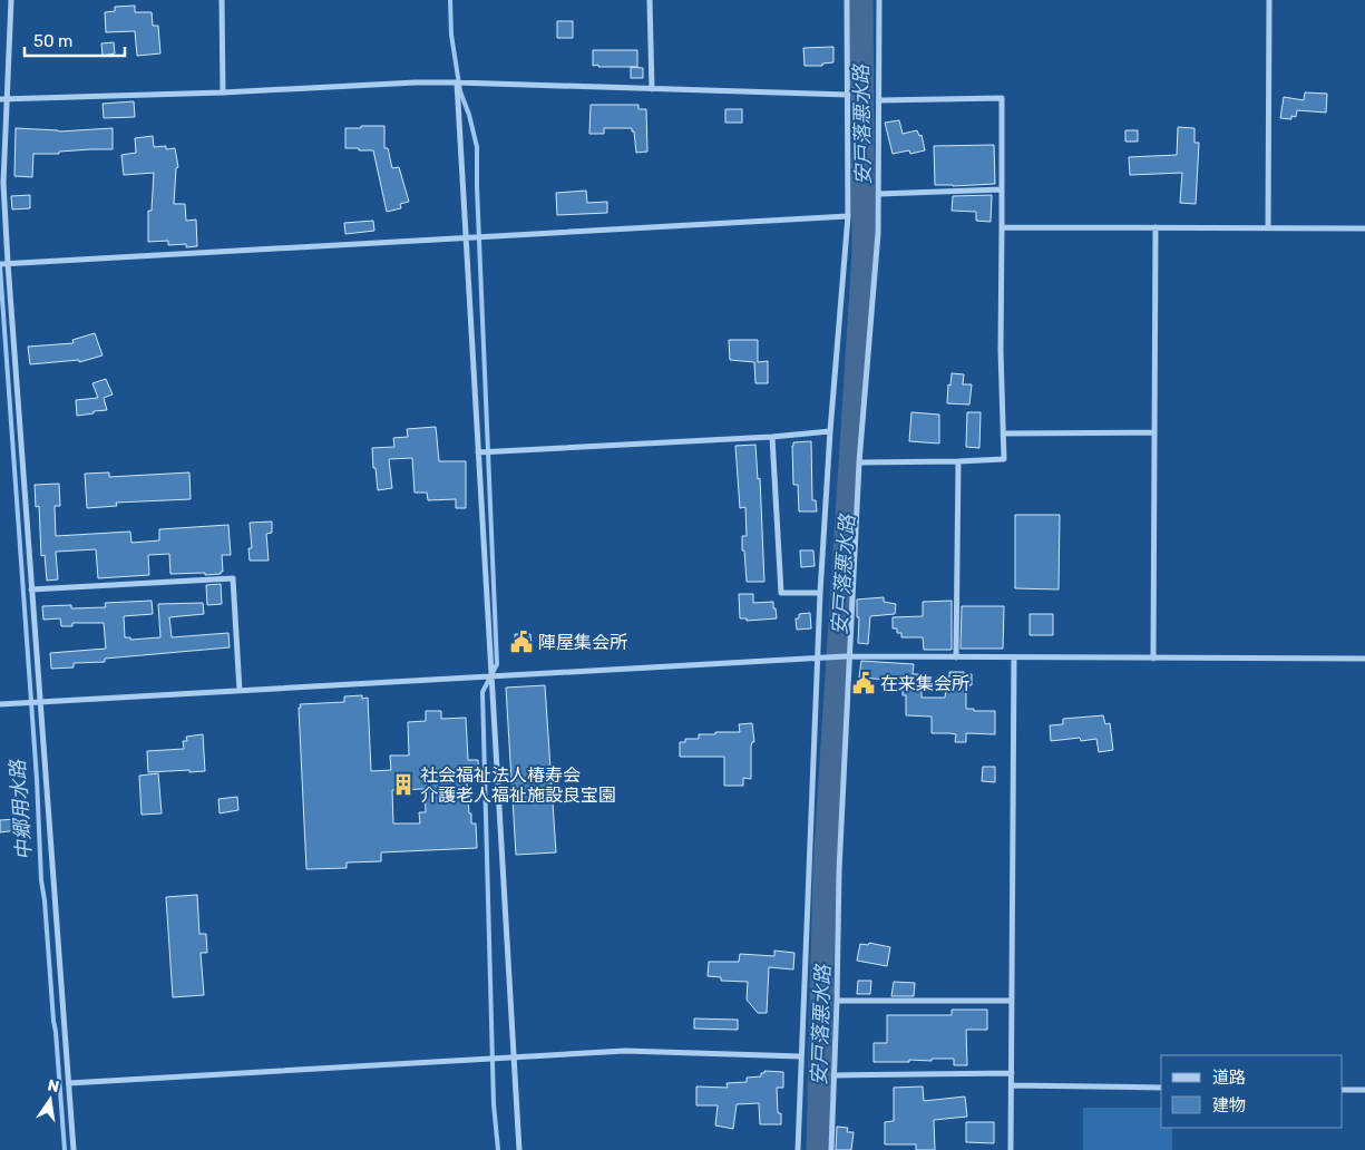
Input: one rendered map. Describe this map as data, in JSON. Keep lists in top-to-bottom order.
{
  "water": ["安戸落悪水路", "中郷用水路"],
  "places": {
    "public building": ["陣屋集会所", "在来集会所"],
    "building": ["社会福祉法人椿寿会 介護老人福祉施設良宝園"]
  },
  "legend": ["道路", "建物"],
  "scale_bar": "50 m",
  "north": "top"
}
